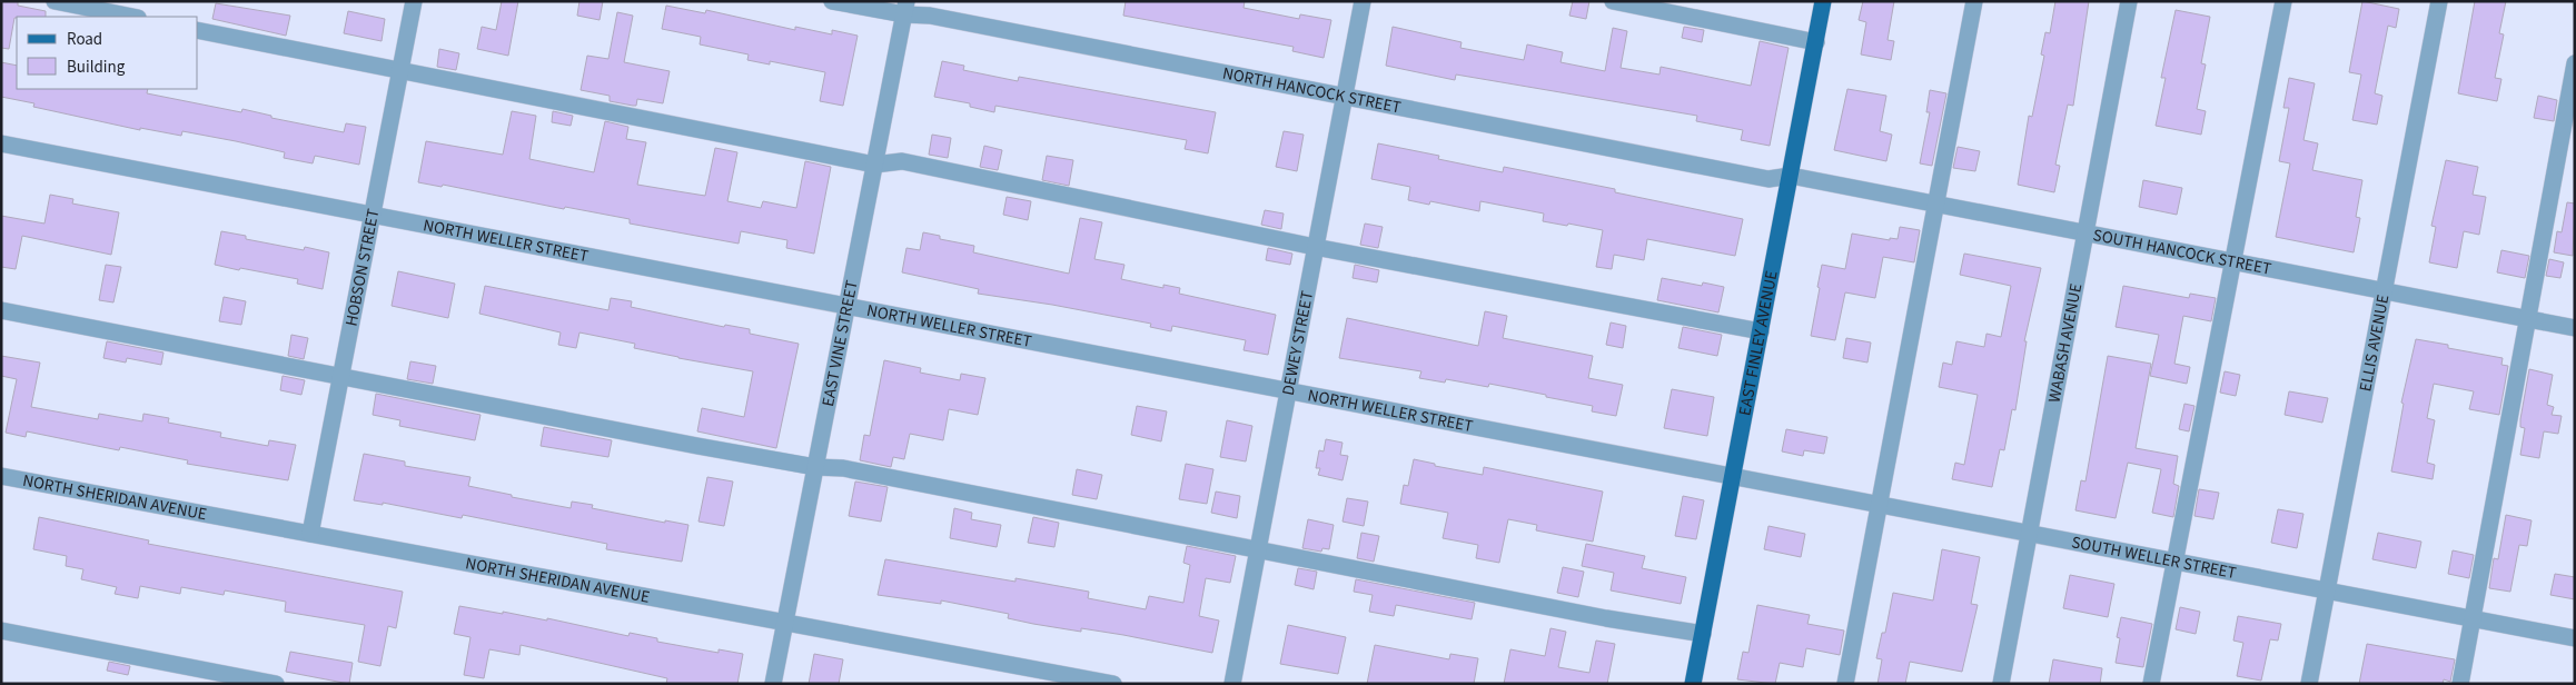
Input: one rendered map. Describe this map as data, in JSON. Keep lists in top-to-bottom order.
{
  "streets": {
    "main road": ["EAST FINLEY AVENUE"],
    "street": [
      "NORTH HANCOCK STREET",
      "NORTH WELLER STREET",
      "SOUTH HANCOCK STREET",
      "HOBSON STREET",
      "EAST VINE STREET",
      "DEWEY STREET",
      "WABASH AVENUE",
      "ELLIS AVENUE",
      "NORTH SHERIDAN AVENUE",
      "SOUTH WELLER STREET"
    ]
  },
  "crossings": [
    ["NORTH HANCOCK STREET", "SOUTH HANCOCK STREET"],
    ["NORTH HANCOCK STREET", "EAST VINE STREET"],
    ["NORTH HANCOCK STREET", "DEWEY STREET"],
    ["NORTH HANCOCK STREET", "EAST FINLEY AVENUE"],
    ["NORTH WELLER STREET", "HOBSON STREET"],
    ["NORTH WELLER STREET", "EAST VINE STREET"],
    ["NORTH WELLER STREET", "DEWEY STREET"],
    ["NORTH WELLER STREET", "EAST FINLEY AVENUE"],
    ["NORTH WELLER STREET", "SOUTH WELLER STREET"],
    ["SOUTH HANCOCK STREET", "EAST FINLEY AVENUE"],
    ["SOUTH HANCOCK STREET", "WABASH AVENUE"],
    ["SOUTH HANCOCK STREET", "ELLIS AVENUE"],
    ["HOBSON STREET", "NORTH SHERIDAN AVENUE"],
    ["EAST VINE STREET", "NORTH SHERIDAN AVENUE"],
    ["EAST FINLEY AVENUE", "SOUTH WELLER STREET"],
    ["WABASH AVENUE", "SOUTH WELLER STREET"],
    ["ELLIS AVENUE", "SOUTH WELLER STREET"]
  ],
  "legend": ["Road", "Building"]
}
